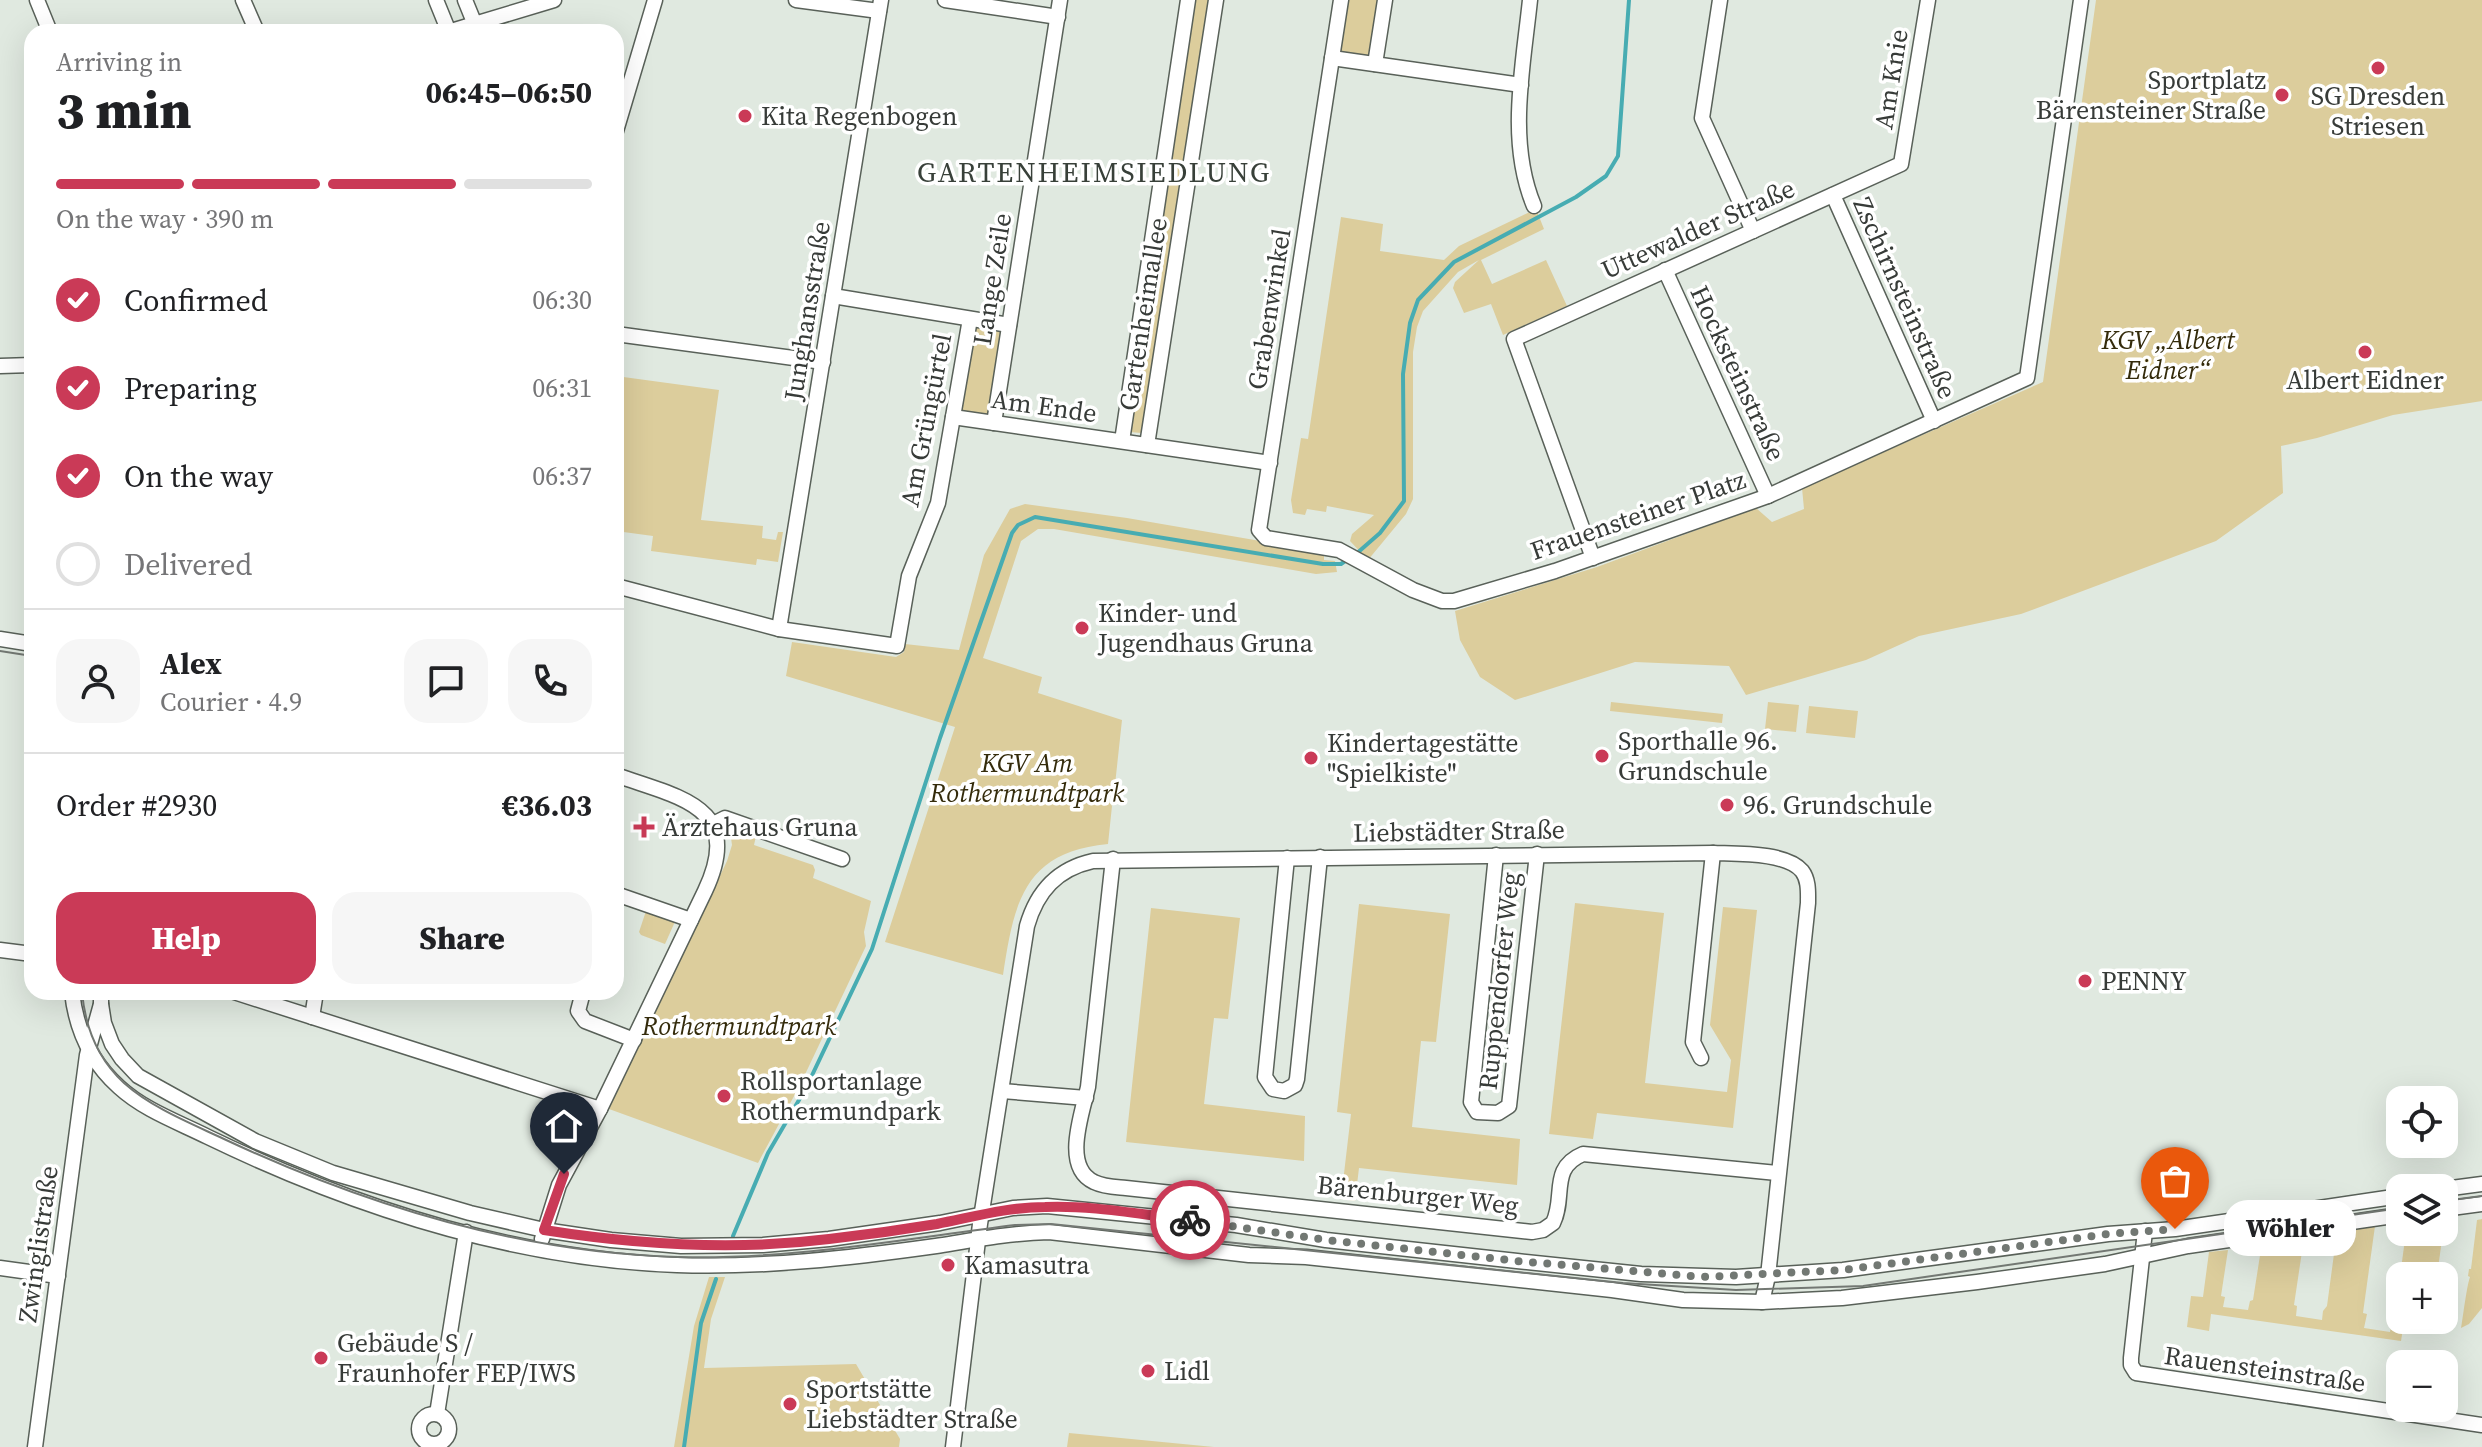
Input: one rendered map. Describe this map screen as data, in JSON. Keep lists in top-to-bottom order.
{
  "streets": {
    "street": [
      "Am Knie",
      "Uttewalder Straße",
      "Lange Zeile",
      "Zschirnsteinstraße",
      "Grabenwinkel",
      "Junghansstraße",
      "Gartenheimallee",
      "Hocksteinstraße",
      "Am Ende",
      "Am Grüngürtel",
      "Frauensteiner Platz",
      "Liebstädter Straße",
      "Ruppendorfer Weg",
      "Bärenburger Weg",
      "Zwinglistraße",
      "Rauensteinstraße"
    ]
  },
  "crossings": [
    ["Am Knie", "Uttewalder Straße"],
    ["Uttewalder Straße", "Zschirnsteinstraße"],
    ["Uttewalder Straße", "Hocksteinstraße"],
    ["Uttewalder Straße", "Frauensteiner Platz"],
    ["Lange Zeile", "Am Ende"],
    ["Zschirnsteinstraße", "Frauensteiner Platz"],
    ["Grabenwinkel", "Am Ende"],
    ["Grabenwinkel", "Frauensteiner Platz"],
    ["Junghansstraße", "Am Grüngürtel"],
    ["Gartenheimallee", "Am Ende"],
    ["Hocksteinstraße", "Frauensteiner Platz"],
    ["Am Ende", "Am Grüngürtel"],
    ["Liebstädter Straße", "Ruppendorfer Weg"],
    ["Liebstädter Straße", "Bärenburger Weg"]
  ],
  "districts": ["GARTENHEIMSIEDLUNG"],
  "parks": ["KGV „Albert Eidner“", "KGV Am Rothermundtpark", "Rothermundtpark"],
  "places": {
    "other": [
      "SG Dresden Striesen",
      "Sportplatz Bärensteiner Straße",
      "Kita Regenbogen",
      "Albert Eidner",
      "Kinder- und Jugendhaus Gruna",
      "Sporthalle 96. Grundschule",
      "Kindertagestätte \"Spielkiste\"",
      "96. Grundschule",
      "PENNY",
      "Rollsportanlage Rothermundpark",
      "Wöhler",
      "Kamasutra",
      "Gebäude S / Fraunhofer FEP/IWS",
      "Lidl",
      "Sportstätte Liebstädter Straße"
    ],
    "health": ["Ärztehaus Gruna"]
  },
  "page": {
    "heading": ["3 min", "Arriving in", "06:45–06:50"],
    "panel": [
      "Alex",
      "Courier · 4.9",
      "Order #2930",
      "€36.03"
    ],
    "bar": "On the way · 390 m",
    "list": [
      ["Confirmed", "06:30"],
      ["Preparing", "06:31"],
      ["On the way", "06:37"],
      "Delivered"
    ],
    "buttons": ["Help", "Share"],
    "map_buttons": ["+", "−"],
    "bubble": "Wöhler"
  }
}
